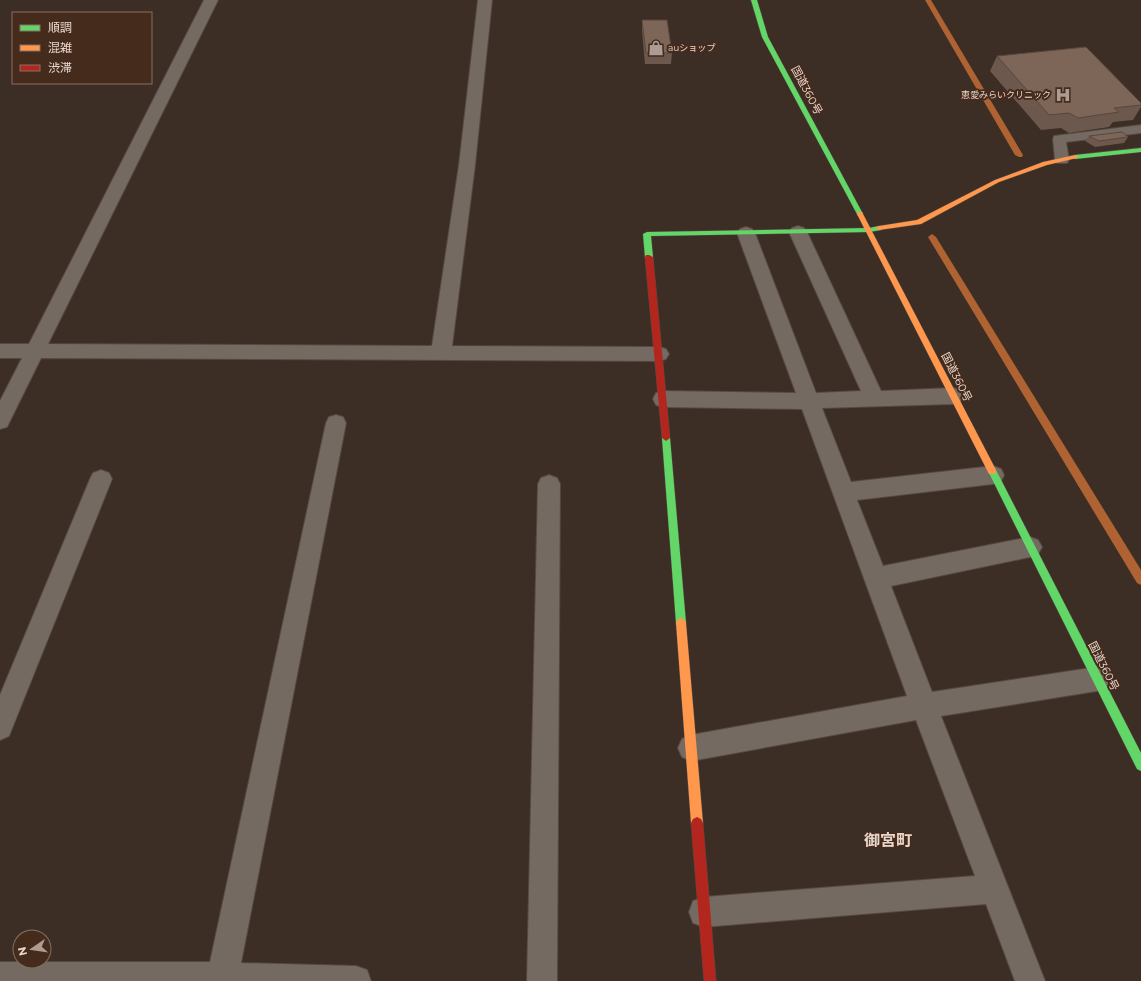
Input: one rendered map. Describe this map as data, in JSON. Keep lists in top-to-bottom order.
{
  "streets": {
    "main road": ["国道360号"]
  },
  "districts": ["御宮町"],
  "places": {
    "shop": ["auショップ"],
    "hospital": ["恵愛みらいクリニック"]
  },
  "legend": ["順調", "混雑", "渋滞"],
  "north": "left"
}
